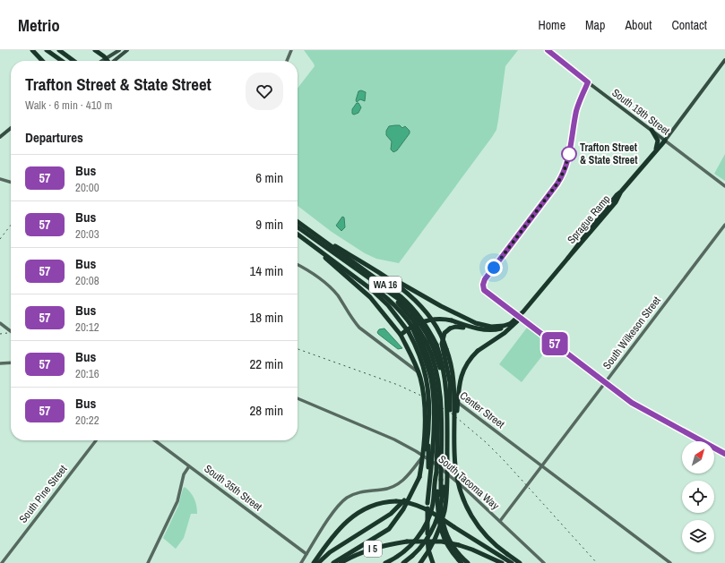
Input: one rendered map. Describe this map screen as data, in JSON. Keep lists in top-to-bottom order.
{
  "streets": {
    "highway": ["Sprague Ramp", "WA 16", "I 5"],
    "main road": ["South 19th Street"],
    "street": [
      "South Wilkeson Street",
      "Center Street",
      "South Tacoma Way",
      "South 35th Street",
      "South Pine Street"
    ]
  },
  "crossings": [
    ["South 19th Street", "Sprague Ramp"],
    ["South Wilkeson Street", "Center Street"],
    ["South Wilkeson Street", "South Tacoma Way"]
  ],
  "places": ["Trafton Street & State Street"],
  "lines": ["bus line 57"],
  "north": "top right",
  "page": {
    "header": "Metrio",
    "nav": [
      "Home",
      "Map",
      "About",
      "Contact"
    ],
    "on_map": "57",
    "heading": [
      ["Trafton Street & State Street", "Walk · 6 min · 410 m"],
      "Departures"
    ],
    "list": [
      {
        "mark": "57",
        "name": "Bus",
        "note": "20:00",
        "value": "6 min"
      },
      {
        "mark": "57",
        "name": "Bus",
        "note": "20:03",
        "value": "9 min"
      },
      {
        "mark": "57",
        "name": "Bus",
        "note": "20:08",
        "value": "14 min"
      },
      {
        "mark": "57",
        "name": "Bus",
        "note": "20:12",
        "value": "18 min"
      },
      {
        "mark": "57",
        "name": "Bus",
        "note": "20:16",
        "value": "22 min"
      },
      {
        "mark": "57",
        "name": "Bus",
        "note": "20:22",
        "value": "28 min"
      }
    ]
  }
}
